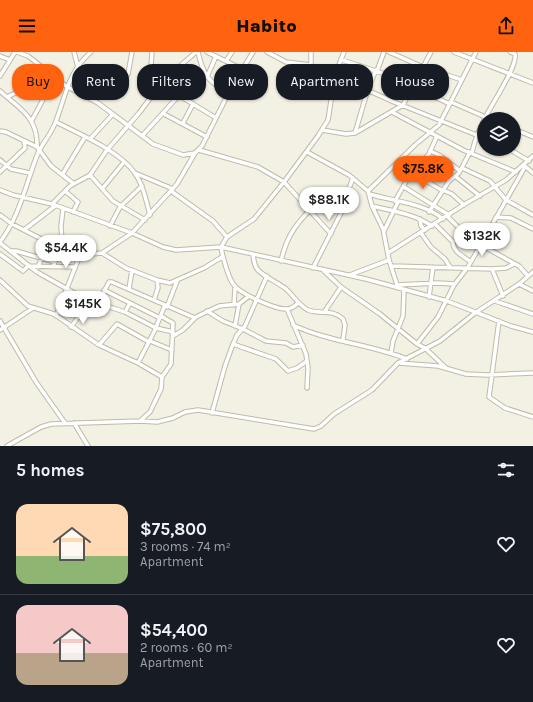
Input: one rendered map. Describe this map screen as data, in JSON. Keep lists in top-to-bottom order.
{
  "page": {
    "header": "Habito",
    "chip": [
      "Buy",
      "Rent",
      "Filters",
      "New",
      "Apartment",
      "House"
    ],
    "price": [
      "$75.8K",
      "$88.1K",
      "$132K",
      "$54.4K",
      "$145K"
    ],
    "heading": "5 homes",
    "list": [
      {
        "name": "$75,800",
        "note": "3 rooms · 74 m² · Apartment"
      },
      {
        "name": "$54,400",
        "note": "2 rooms · 60 m² · Apartment"
      }
    ]
  }
}
